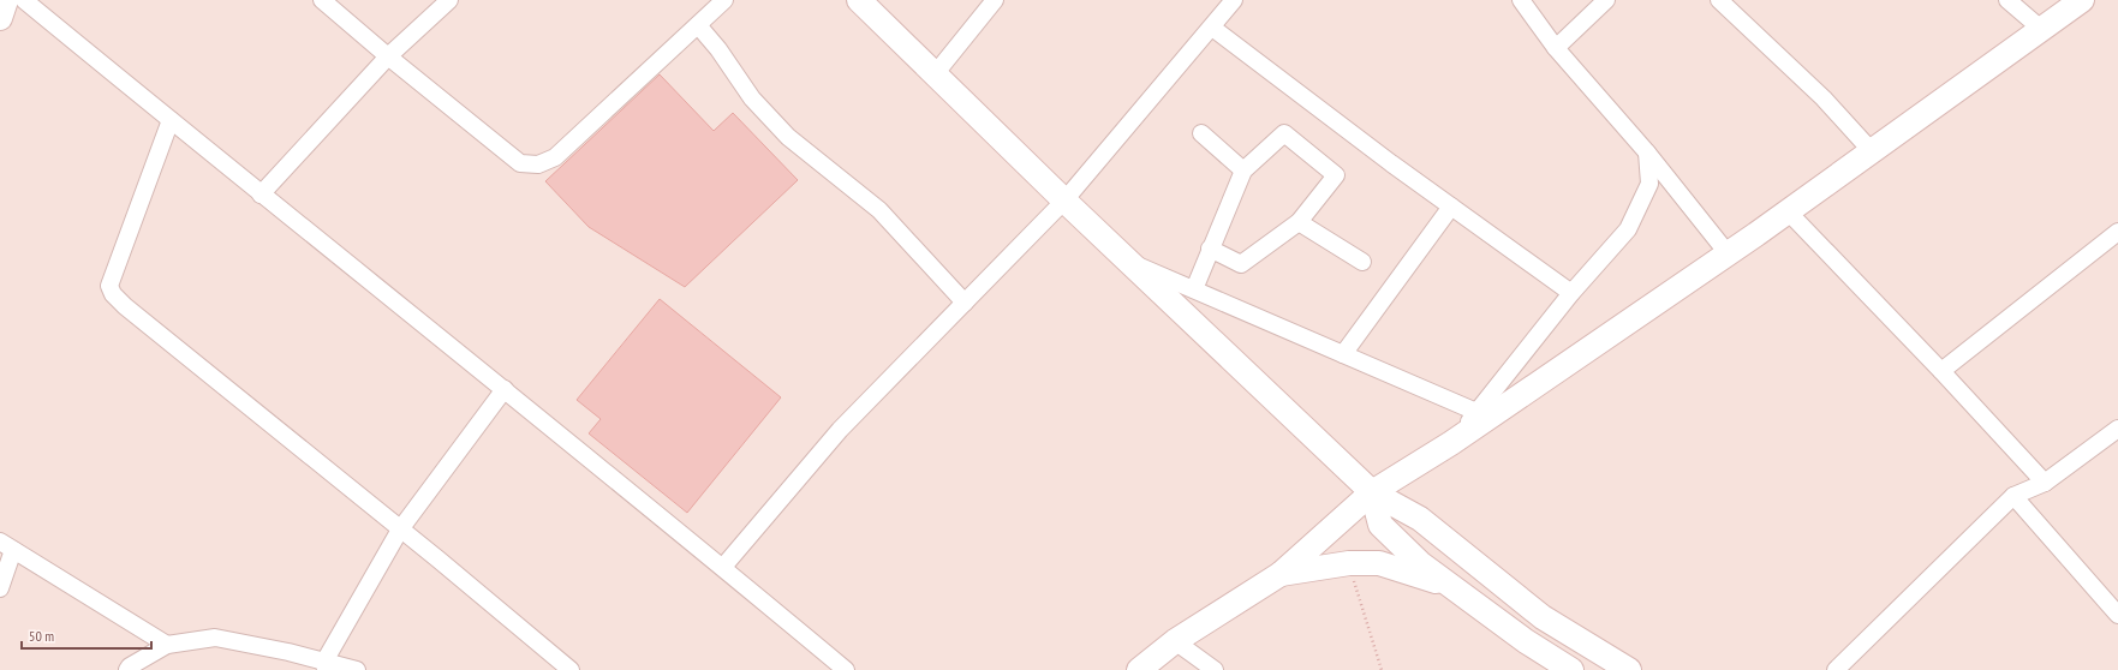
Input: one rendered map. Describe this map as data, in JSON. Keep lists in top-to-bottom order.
{
  "scale_bar": "50 m"
}
